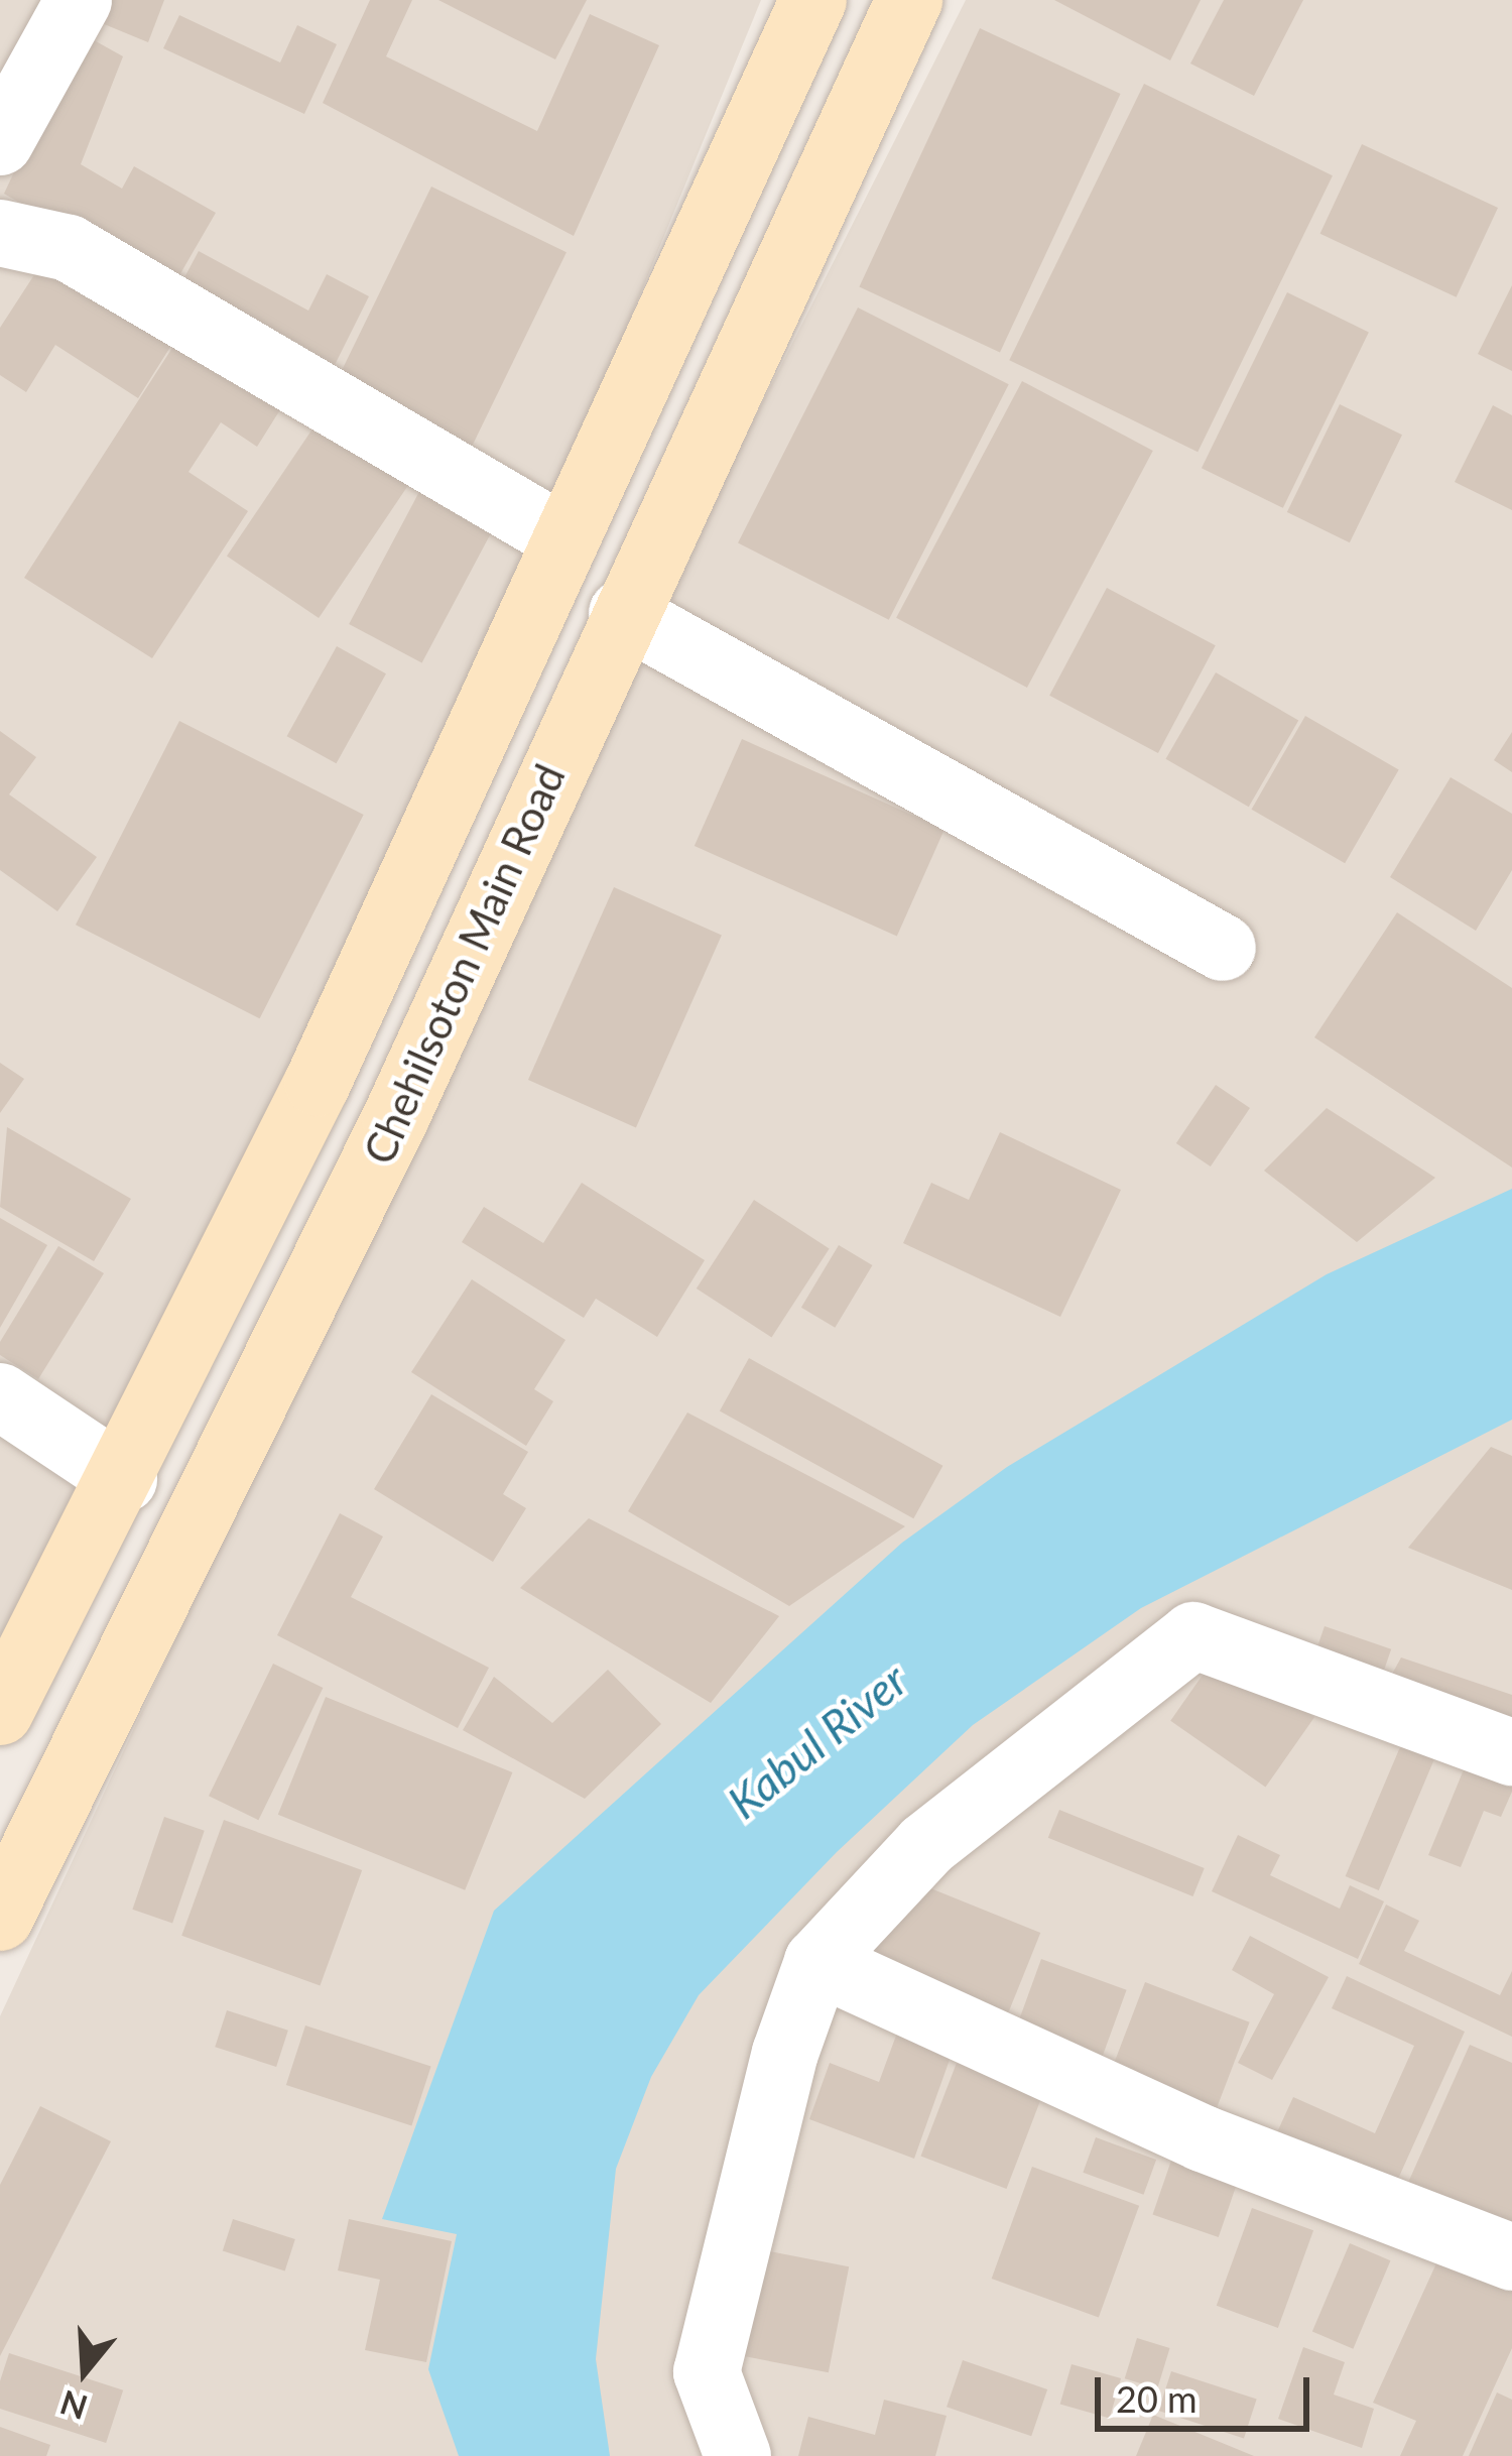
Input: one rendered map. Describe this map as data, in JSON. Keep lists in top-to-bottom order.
{
  "streets": {
    "main road": ["Chehilsoton Main Road"]
  },
  "water": ["Kabul River"],
  "scale_bar": "20 m",
  "north": "bottom"
}
